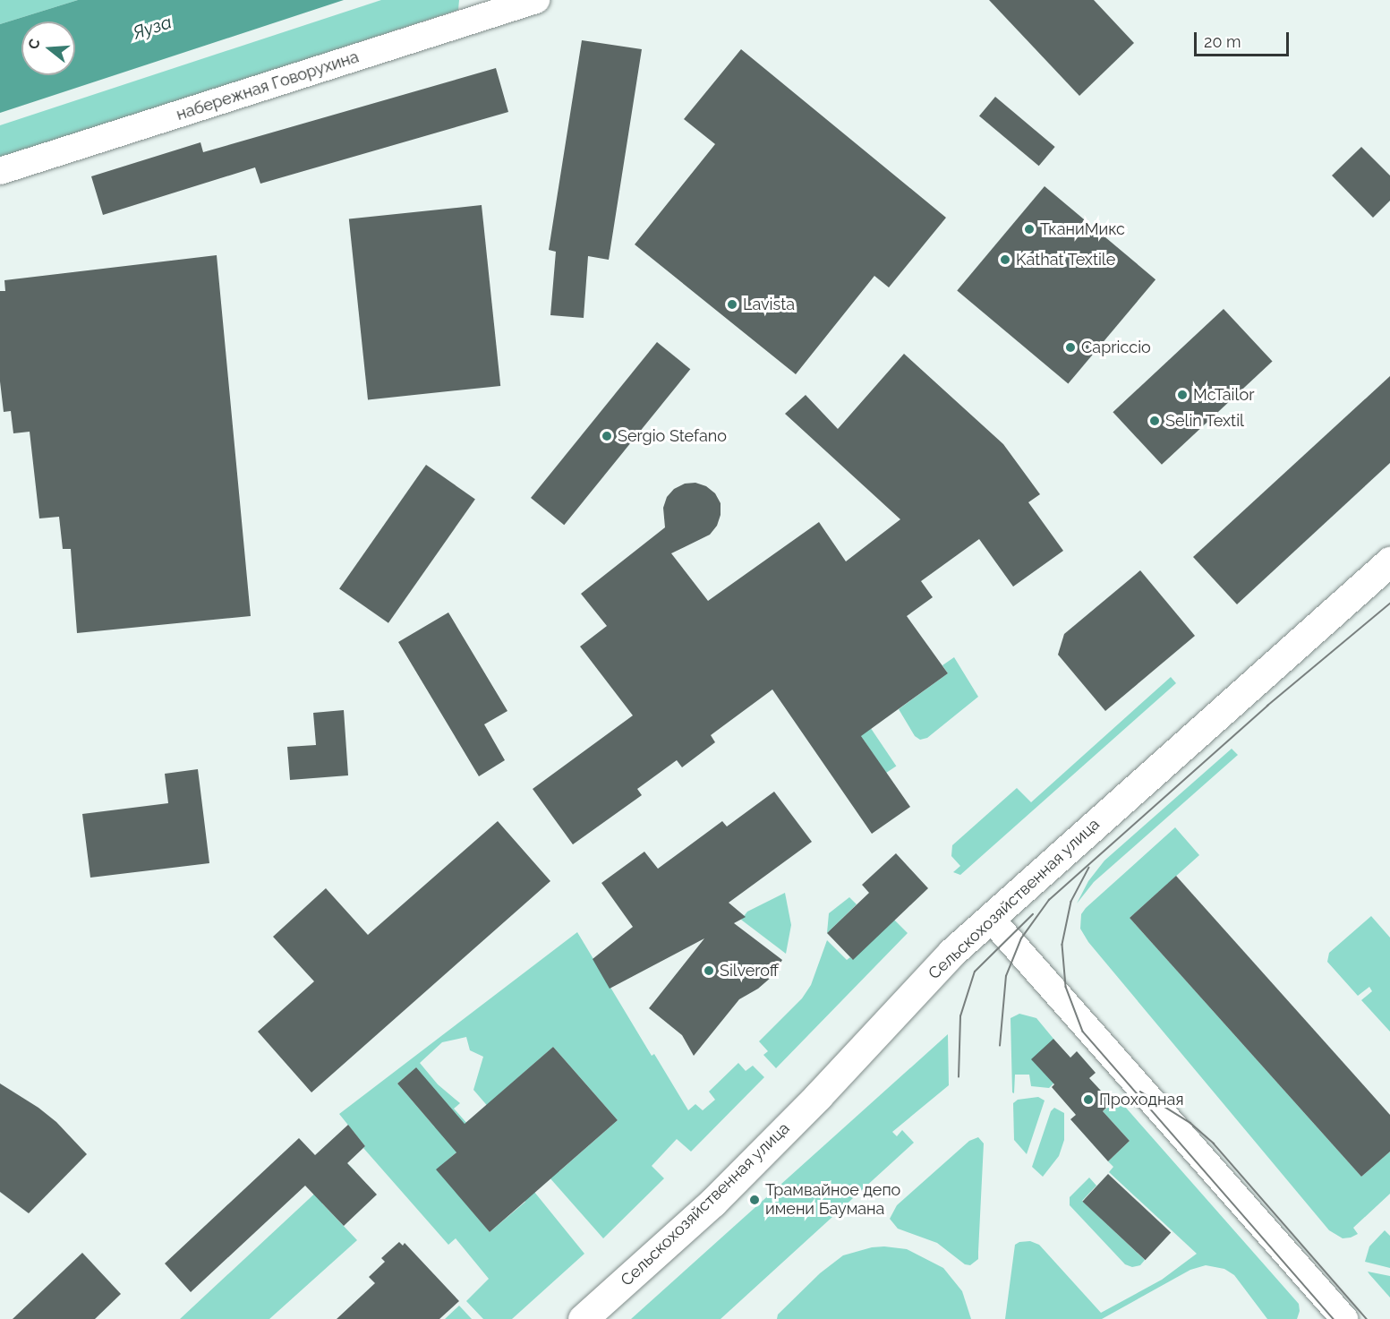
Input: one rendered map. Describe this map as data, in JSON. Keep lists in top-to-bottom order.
{
  "streets": {
    "main road": ["Сельскохозяйственная улица"],
    "street": ["набережная Говорухина"]
  },
  "water": ["Яуза"],
  "places": [
    "ТканиМикс",
    "Kathat Textile",
    "Lavista",
    "Capriccio",
    "McTailor",
    "Selin Textil",
    "Sergio Stefano",
    "Silveroff",
    "Проходная",
    "Трамвайное депо имени Баумана"
  ],
  "scale_bar": "20 m",
  "north": "left"
}
